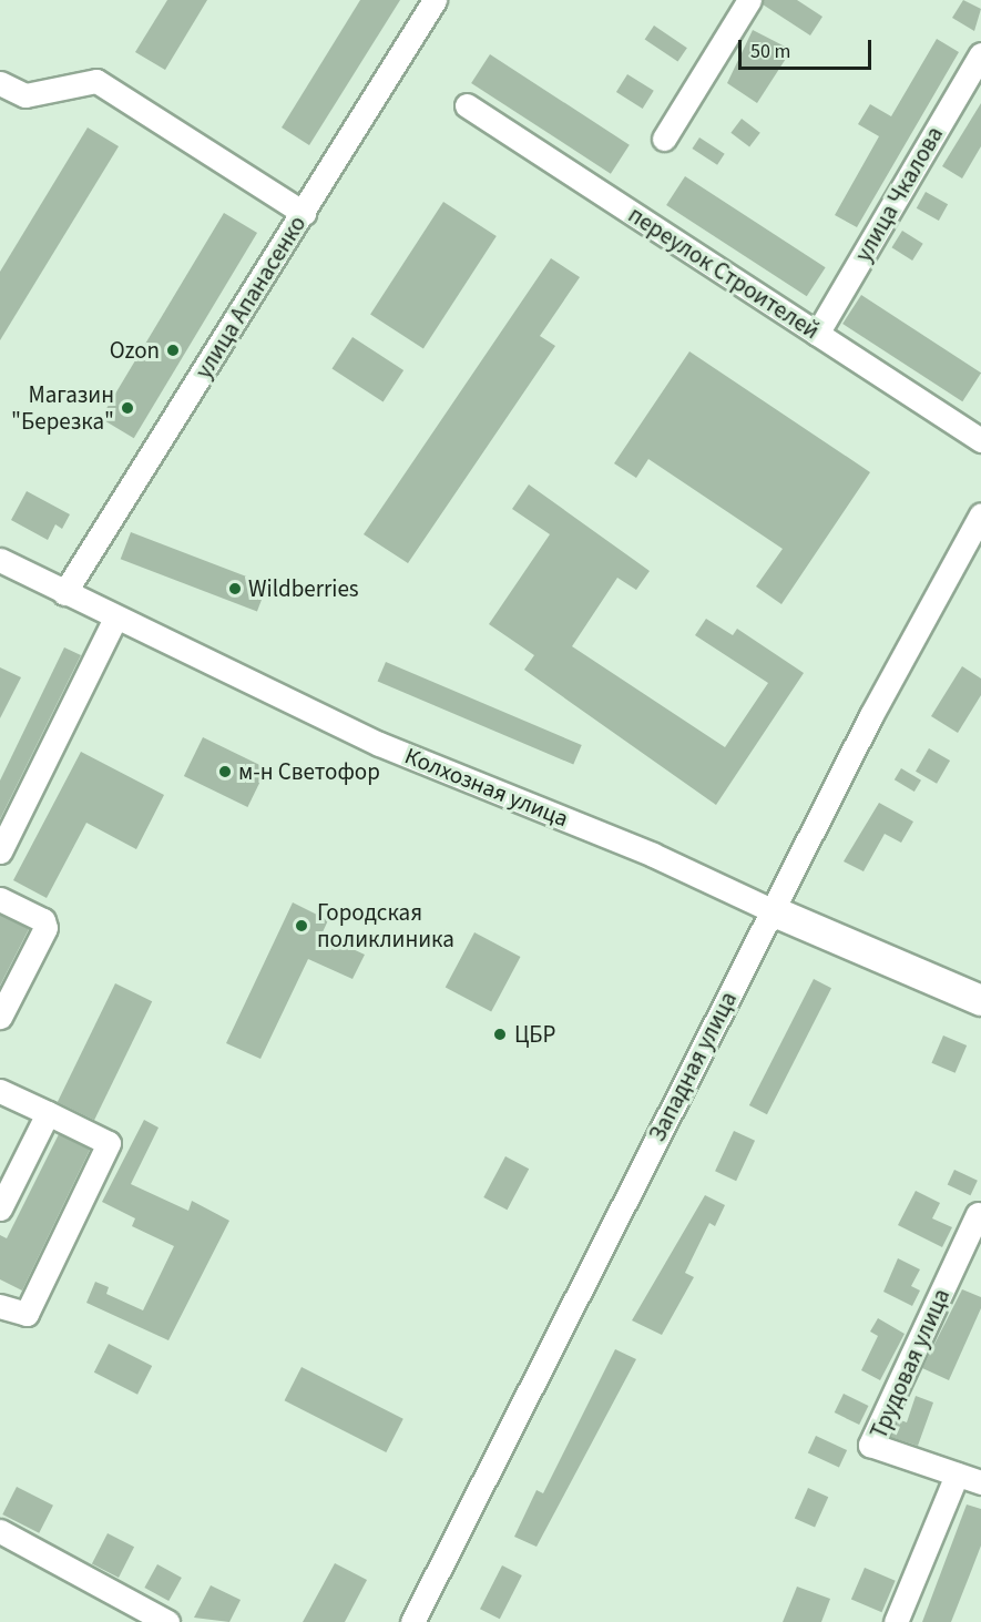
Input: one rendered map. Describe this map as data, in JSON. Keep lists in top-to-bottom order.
{
  "streets": {
    "main road": ["Колхозная улица"],
    "street": [
      "улица Чкалова",
      "переулок Строителей",
      "улица Апанасенко",
      "Западная улица",
      "Трудовая улица"
    ]
  },
  "crossings": [
    ["улица Чкалова", "переулок Строителей"],
    ["улица Апанасенко", "Колхозная улица"],
    ["Колхозная улица", "Западная улица"]
  ],
  "places": [
    "Ozon",
    "Магазин \"Березка\"",
    "Wildberries",
    "м-н Светофор",
    "Городская поликлиника",
    "ЦБР"
  ],
  "scale_bar": "50 m"
}
